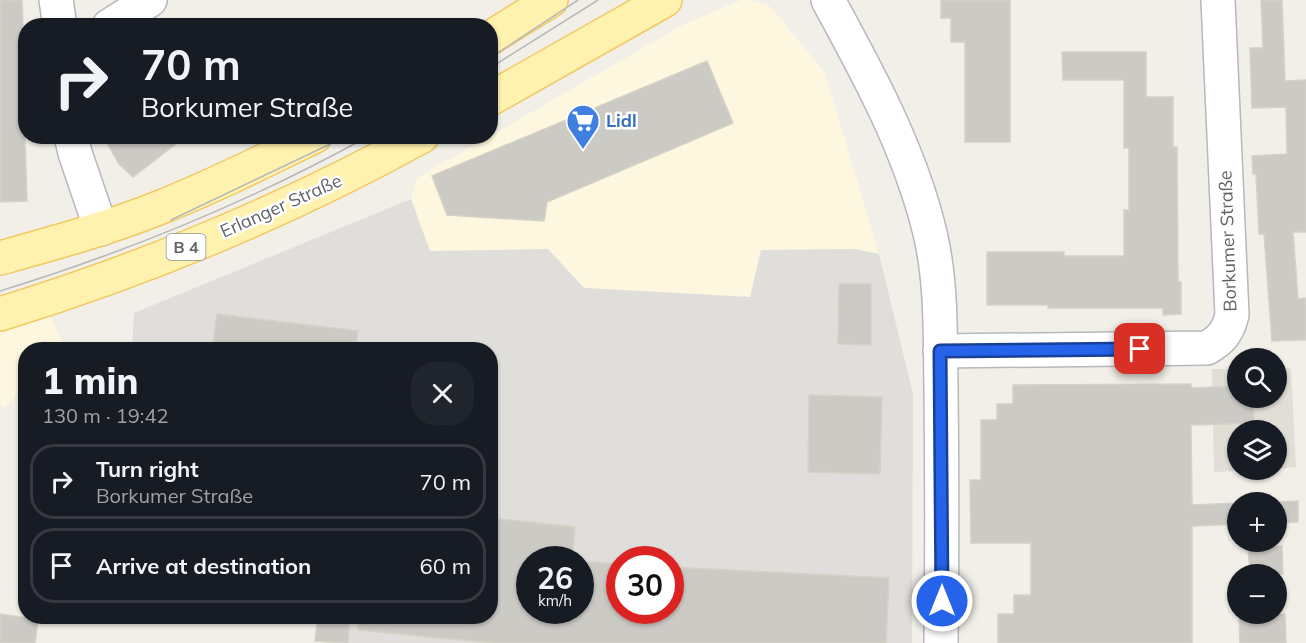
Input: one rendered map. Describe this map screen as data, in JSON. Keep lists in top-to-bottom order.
{
  "streets": {
    "main road": ["Erlanger Straße", "B 4"],
    "street": ["Borkumer Straße"]
  },
  "places": {
    "supermarket": ["Lidl"]
  },
  "page": {
    "turn": ["70 m", "Borkumer Straße"],
    "heading": ["1 min", "130 m · 19:42"],
    "map_buttons": ["+", "−"],
    "list": [
      {
        "name": "Turn right",
        "note": "Borkumer Straße",
        "value": "70 m"
      },
      {
        "name": "Arrive at destination",
        "value": "60 m"
      }
    ],
    "speed": "26 km/h",
    "limit": "30"
  }
}
